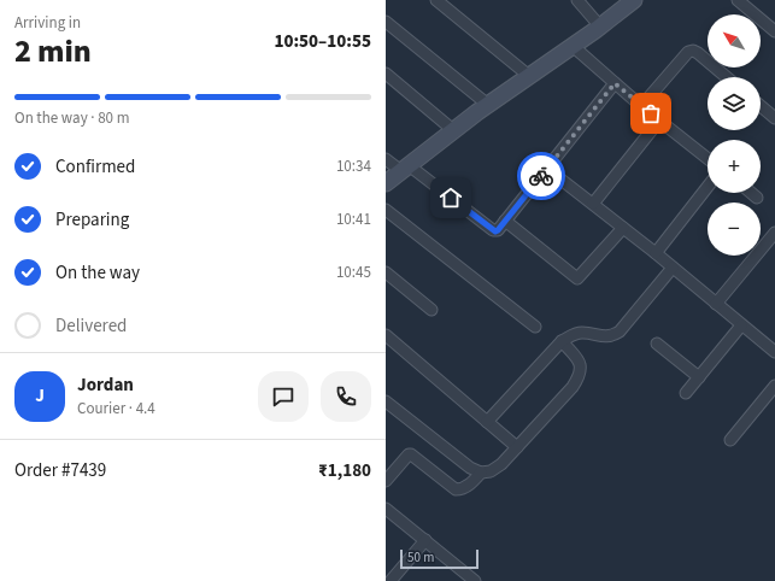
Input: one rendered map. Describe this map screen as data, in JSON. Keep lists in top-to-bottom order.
{
  "scale_bar": "50 m",
  "north": "top left",
  "page": {
    "heading": ["2 min", "Arriving in", "10:50–10:55"],
    "panel": [
      "Jordan",
      "Courier · 4.4",
      "Order #7439",
      "₹1,180"
    ],
    "map_buttons": ["+", "−"],
    "bar": "On the way · 80 m",
    "list": [
      ["Confirmed", "10:34"],
      ["Preparing", "10:41"],
      ["On the way", "10:45"],
      "Delivered"
    ],
    "round": "J",
    "scale": "50 m"
  }
}
